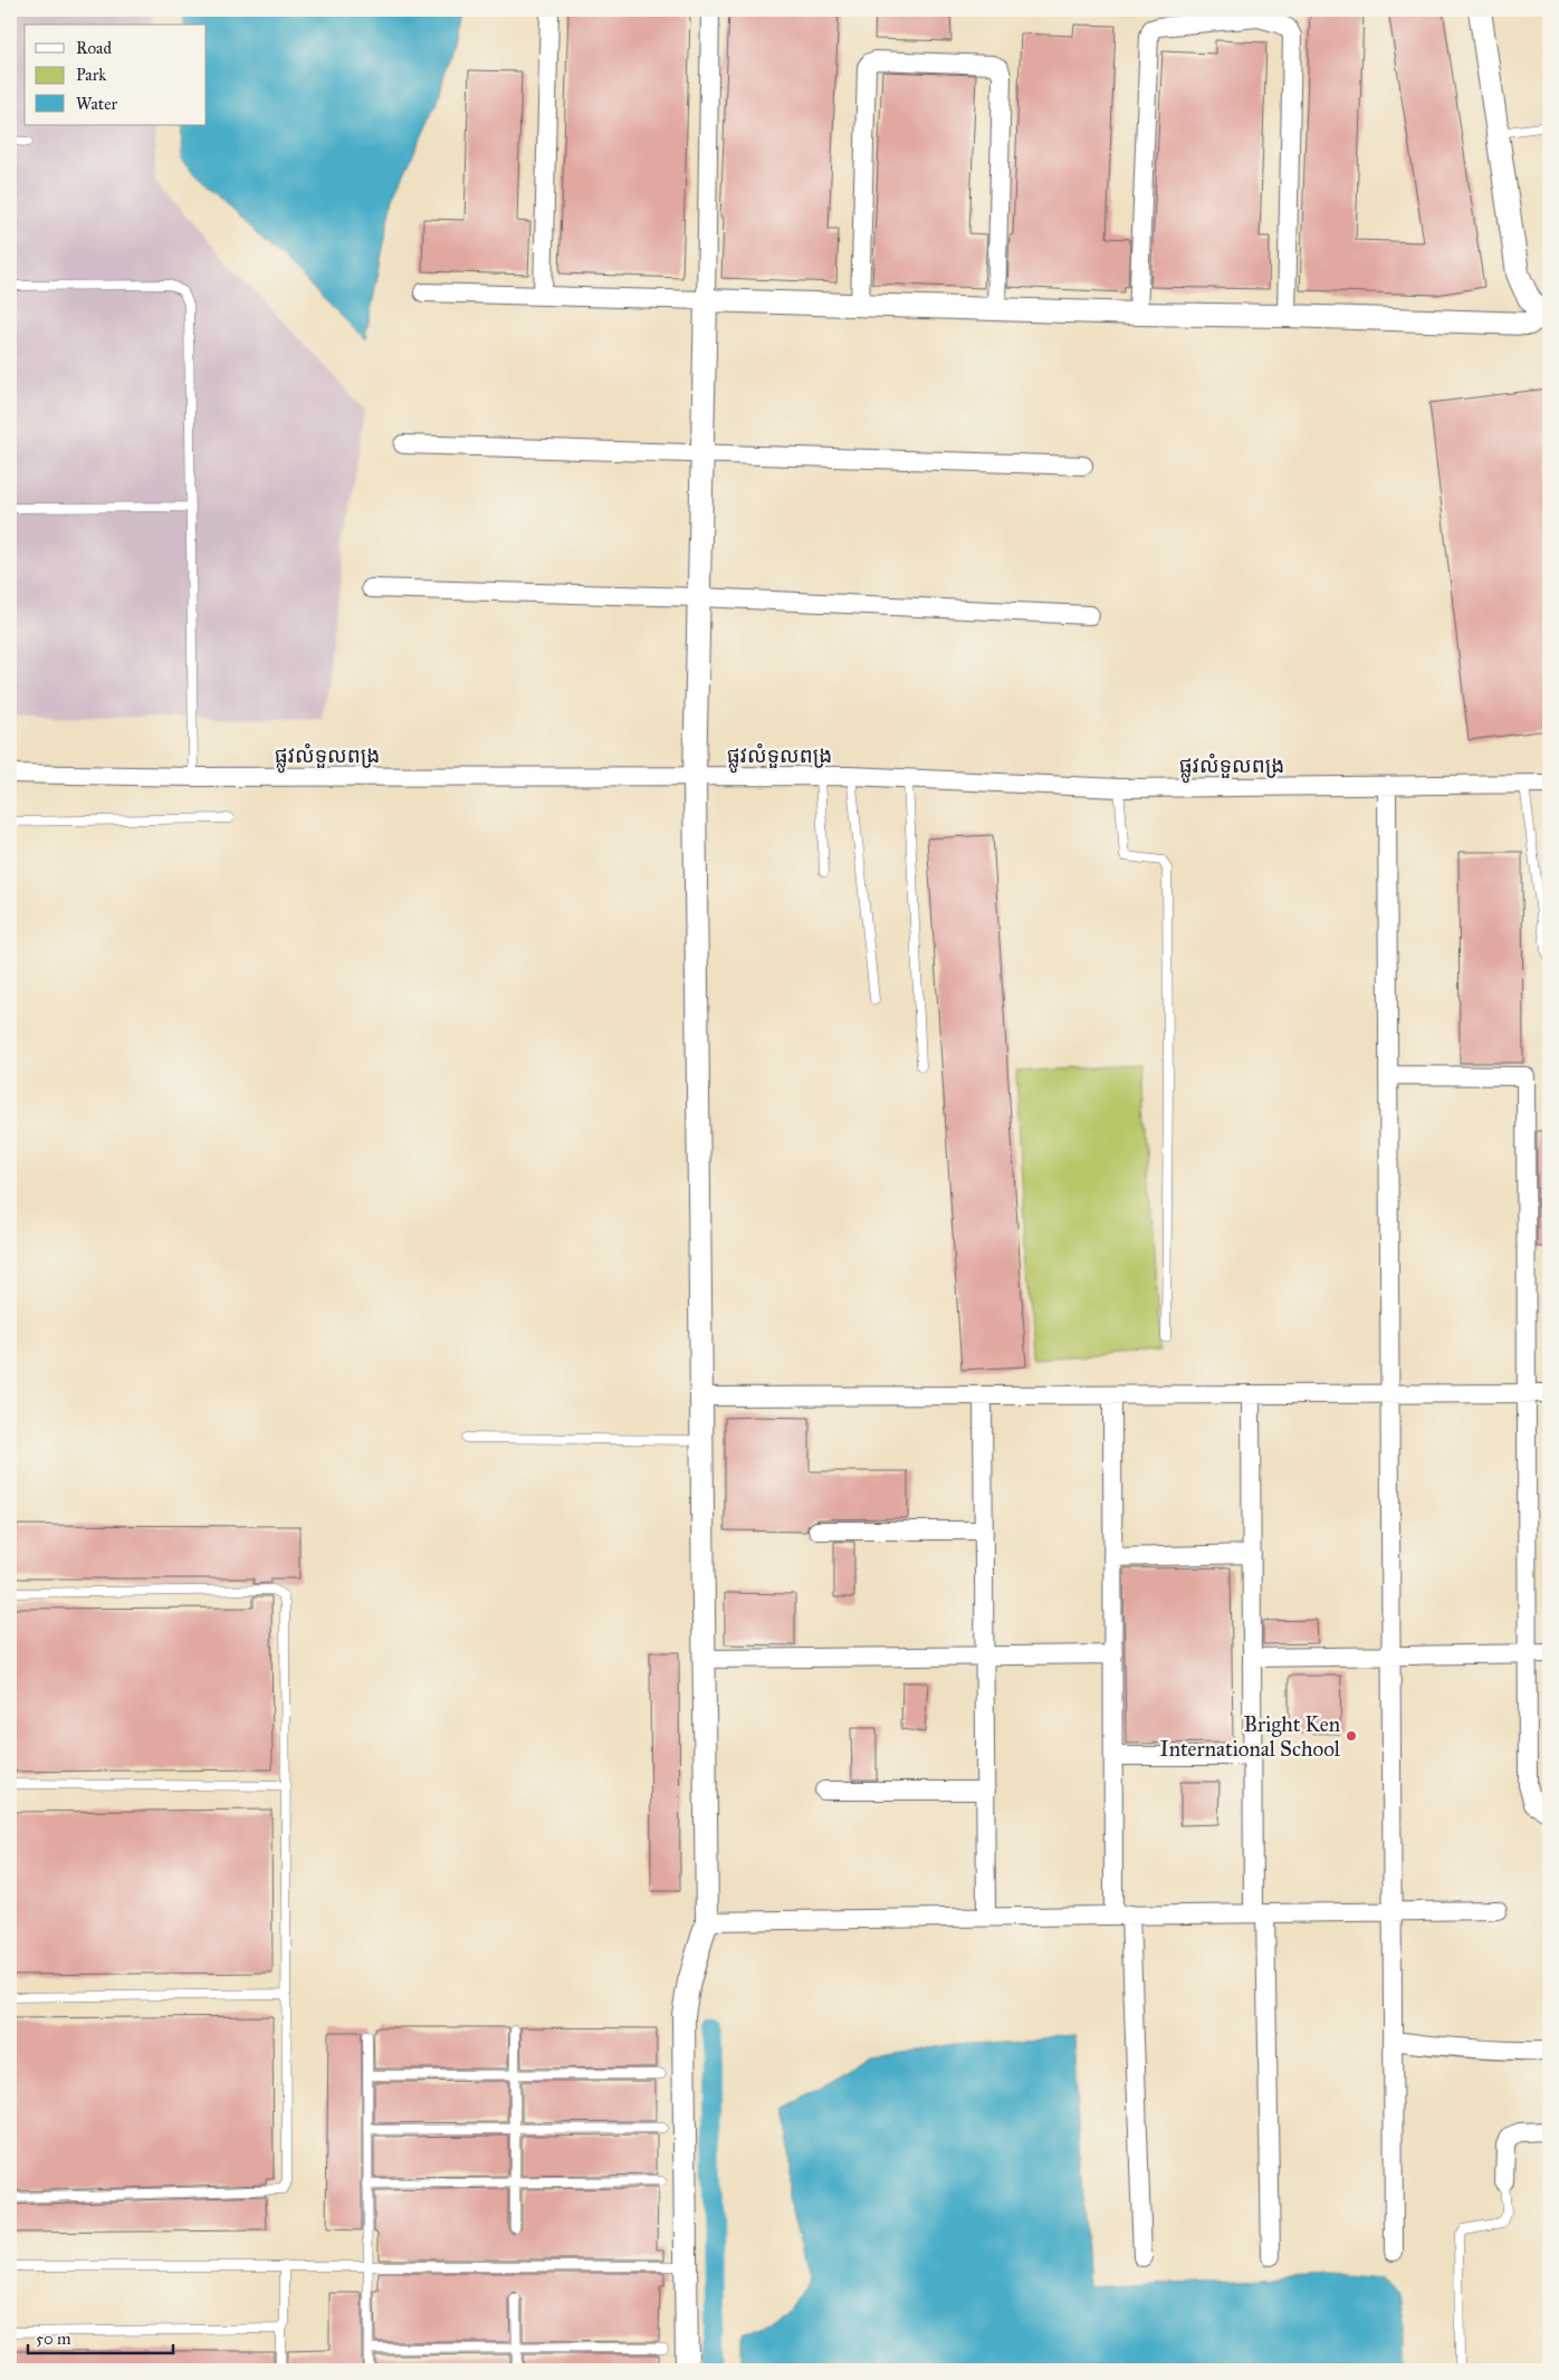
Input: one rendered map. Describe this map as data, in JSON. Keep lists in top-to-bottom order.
{
  "streets": {
    "street": ["ផ្លូវលំទួលពង្រ"]
  },
  "places": ["Bright Ken International School"],
  "legend": ["Road", "Park", "Water"],
  "scale_bar": "50 m"
}
